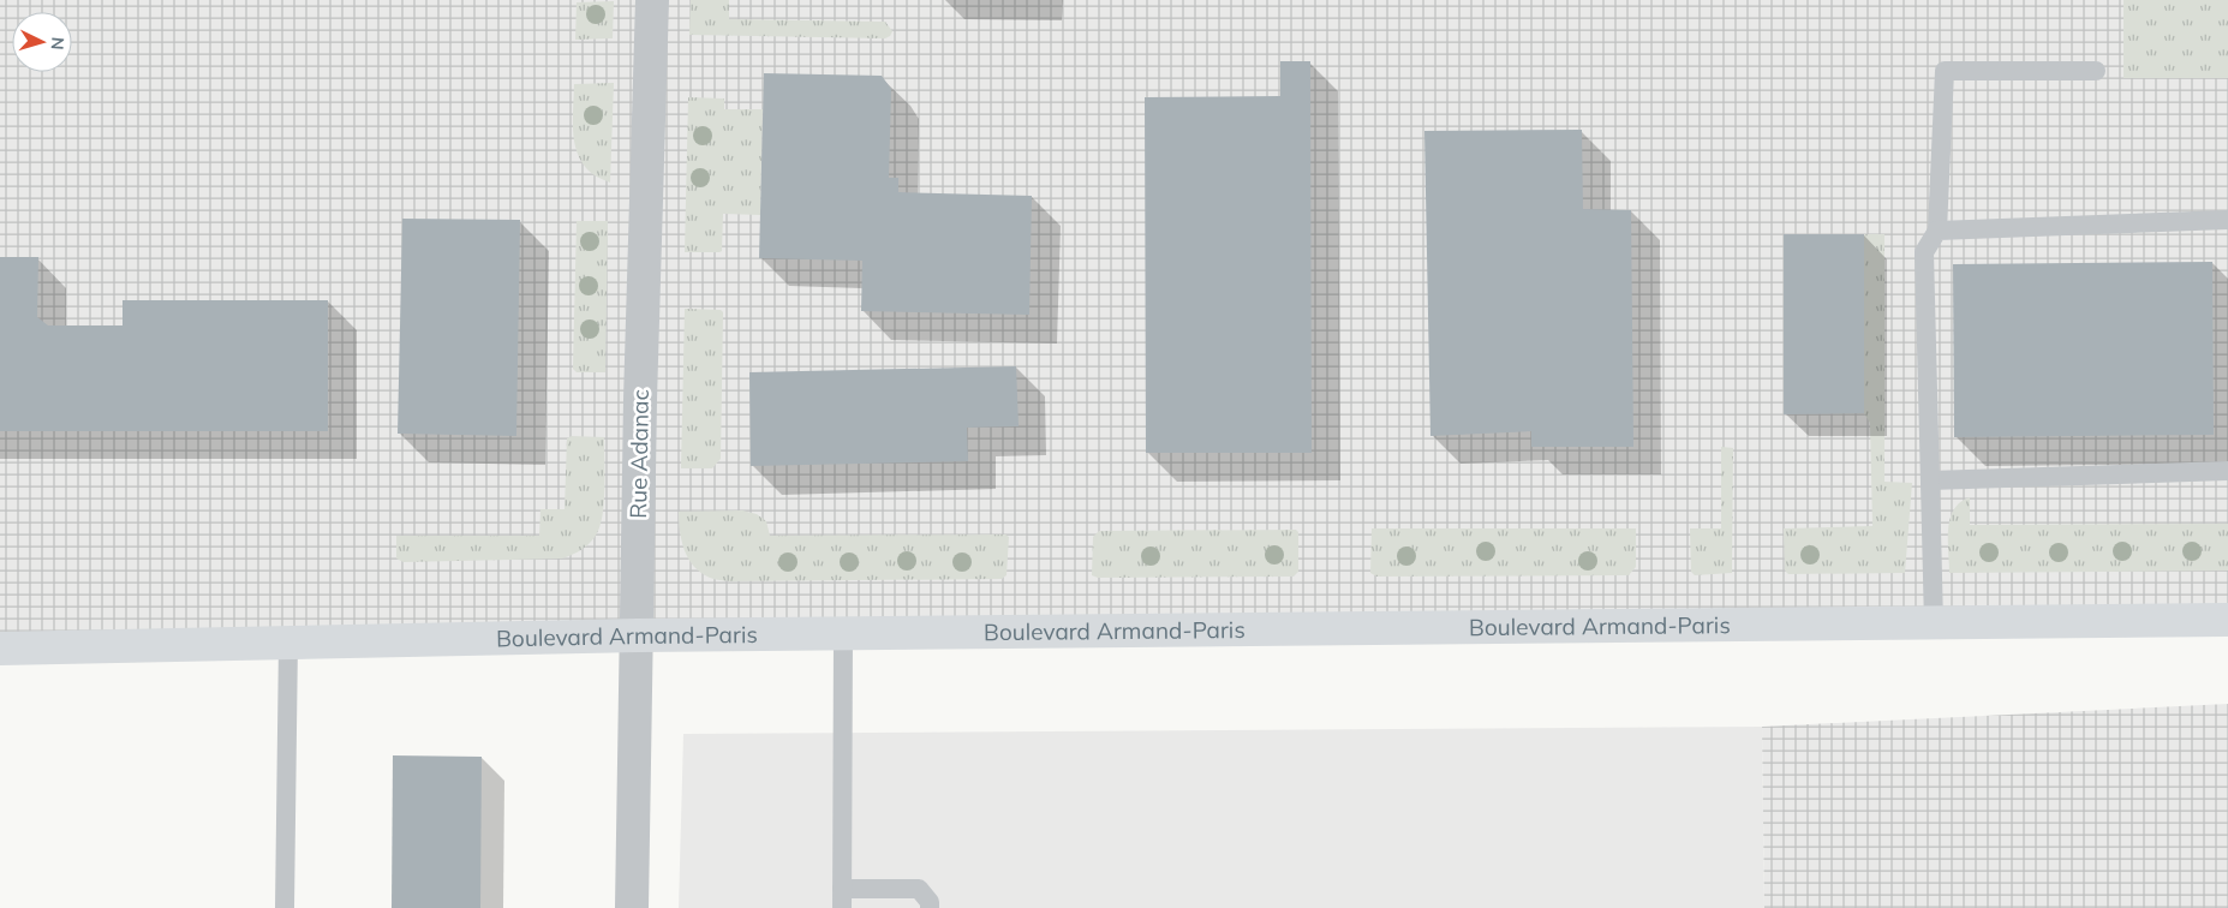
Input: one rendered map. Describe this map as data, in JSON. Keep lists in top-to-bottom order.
{
  "streets": {
    "street": ["Rue Adanac", "Boulevard Armand-Paris"]
  },
  "crossings": [
    ["Rue Adanac", "Boulevard Armand-Paris"]
  ],
  "north": "right"
}
